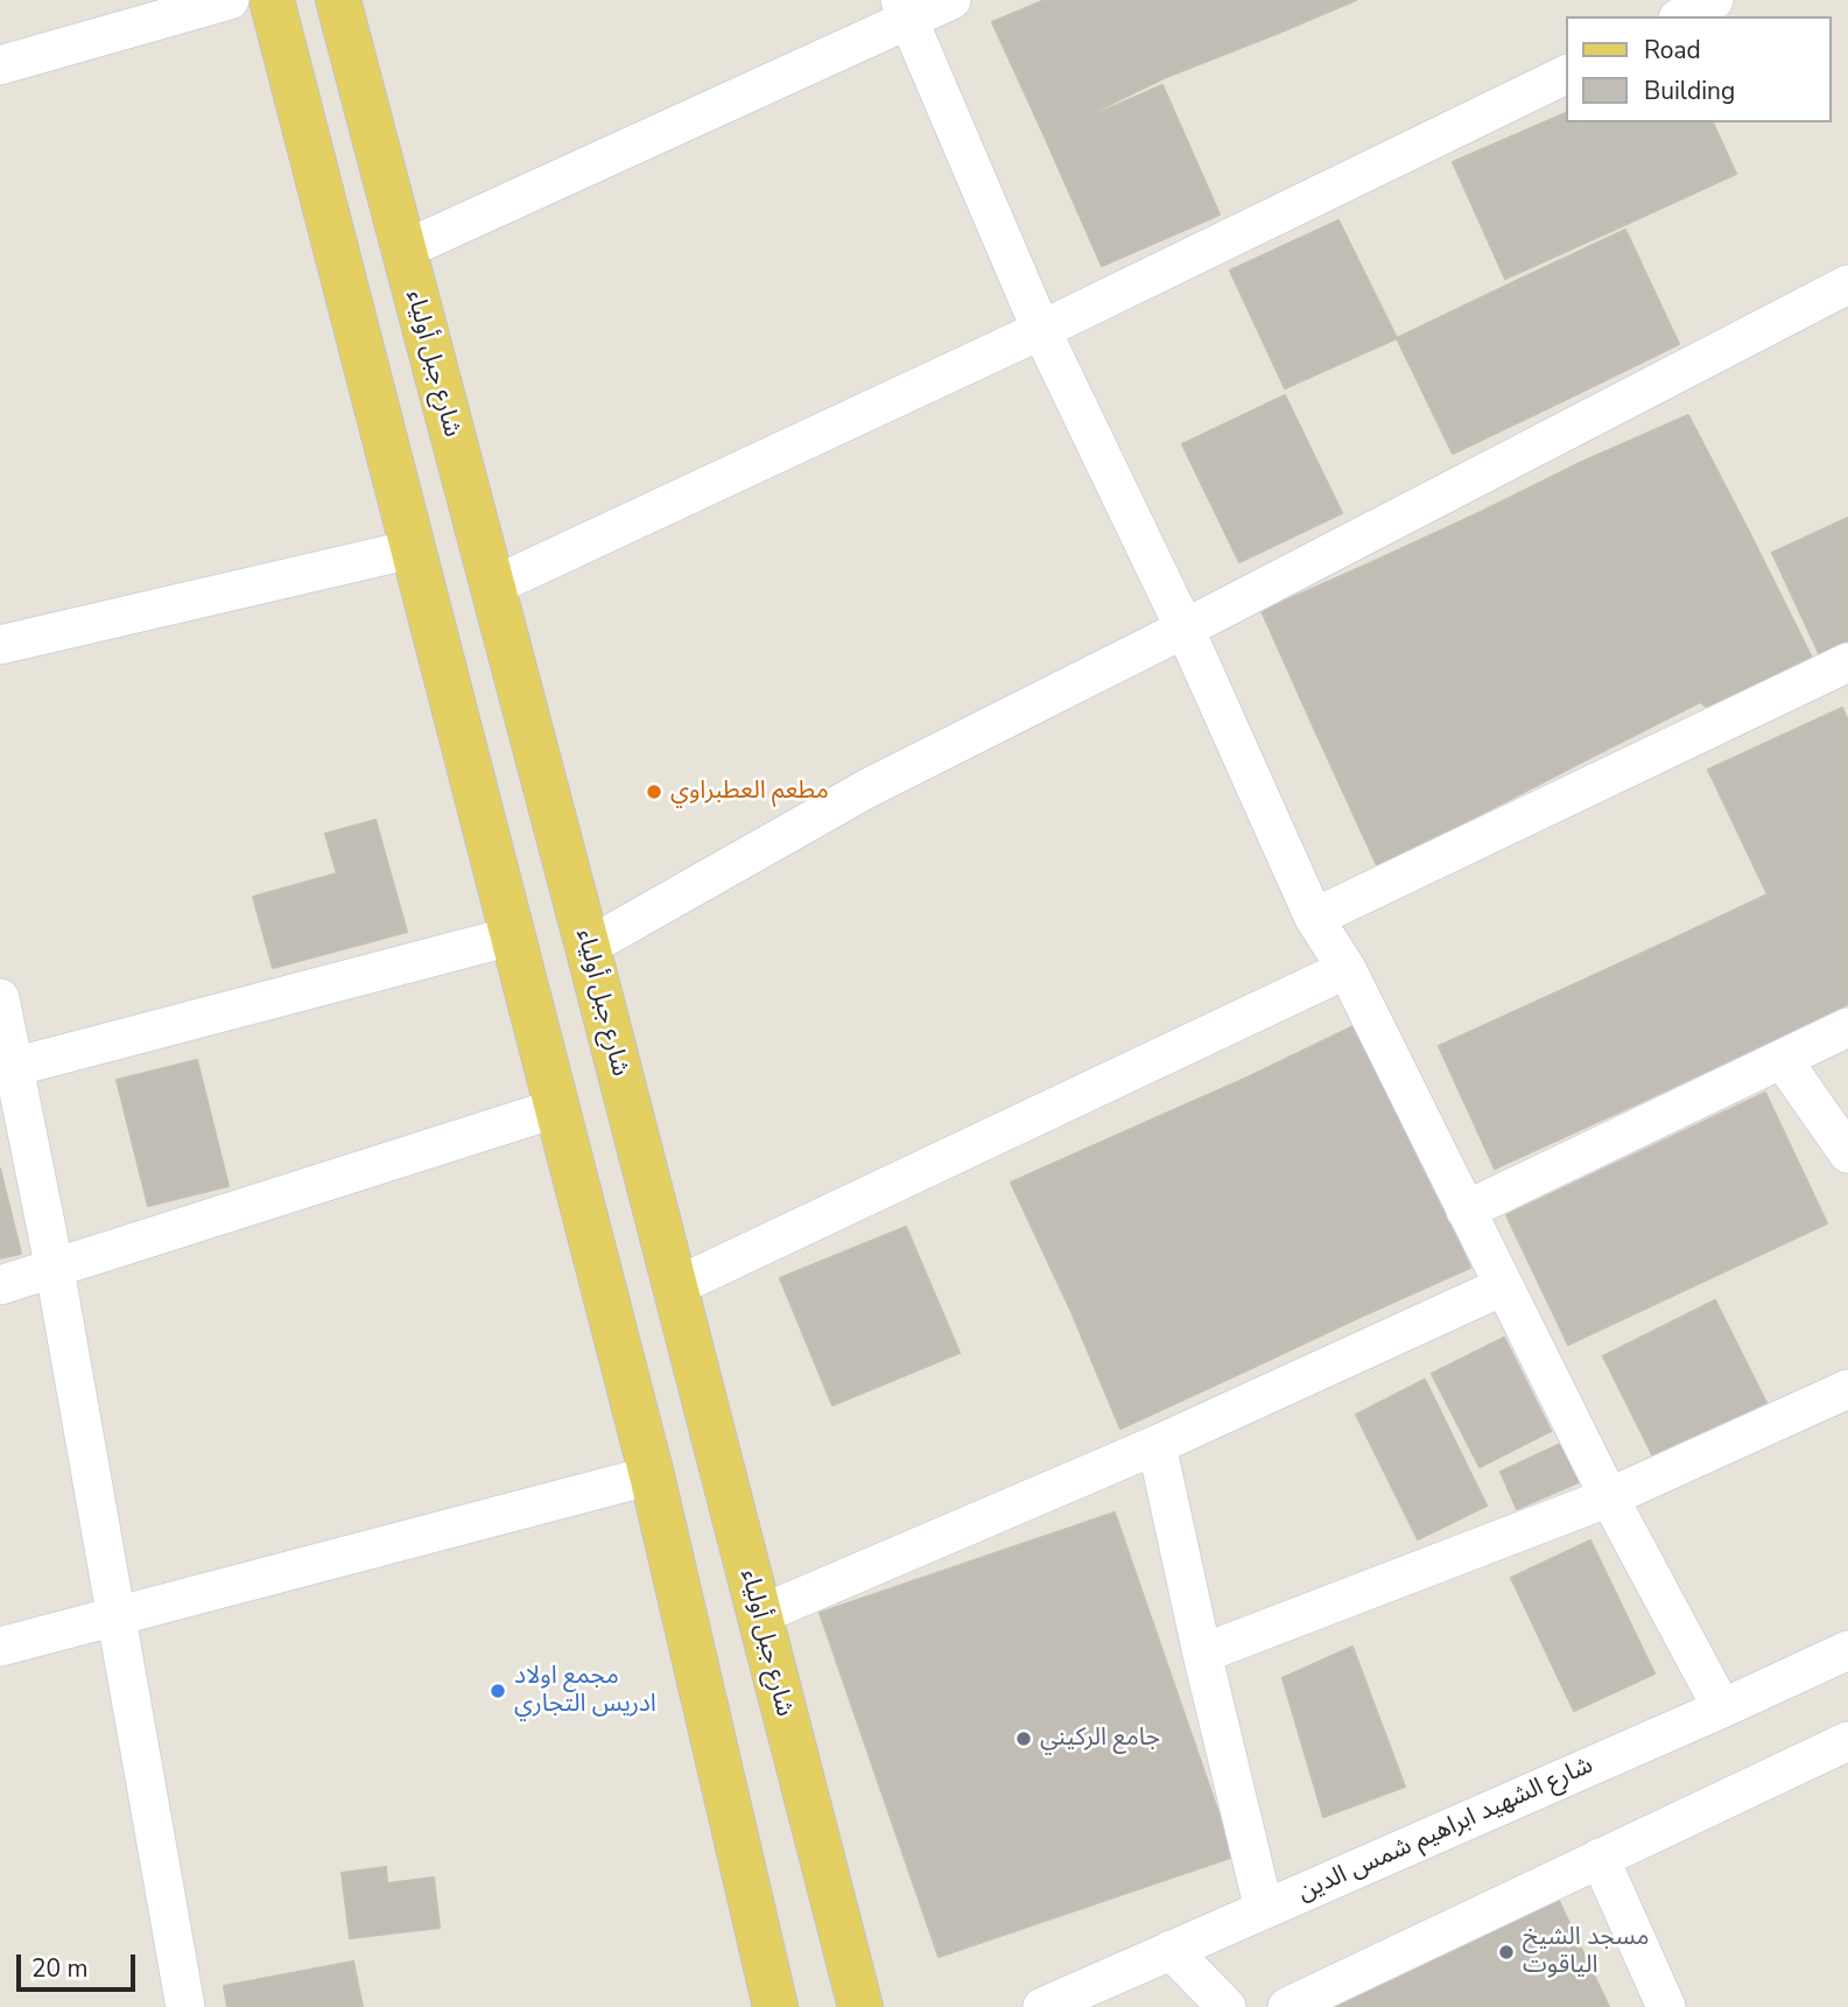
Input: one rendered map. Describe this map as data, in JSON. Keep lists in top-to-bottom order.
{
  "streets": {
    "main road": ["شارع جبل أولياء"],
    "street": ["شارع الشهيد ابراهيم شمس الدين"]
  },
  "places": [
    "مطعم العطبراوي",
    "مجمع اولاد ادريس التجاري",
    "جامع الركيني",
    "مسجد الشيخ الياقوت"
  ],
  "legend": ["Road", "Building"],
  "scale_bar": "20 m"
}
